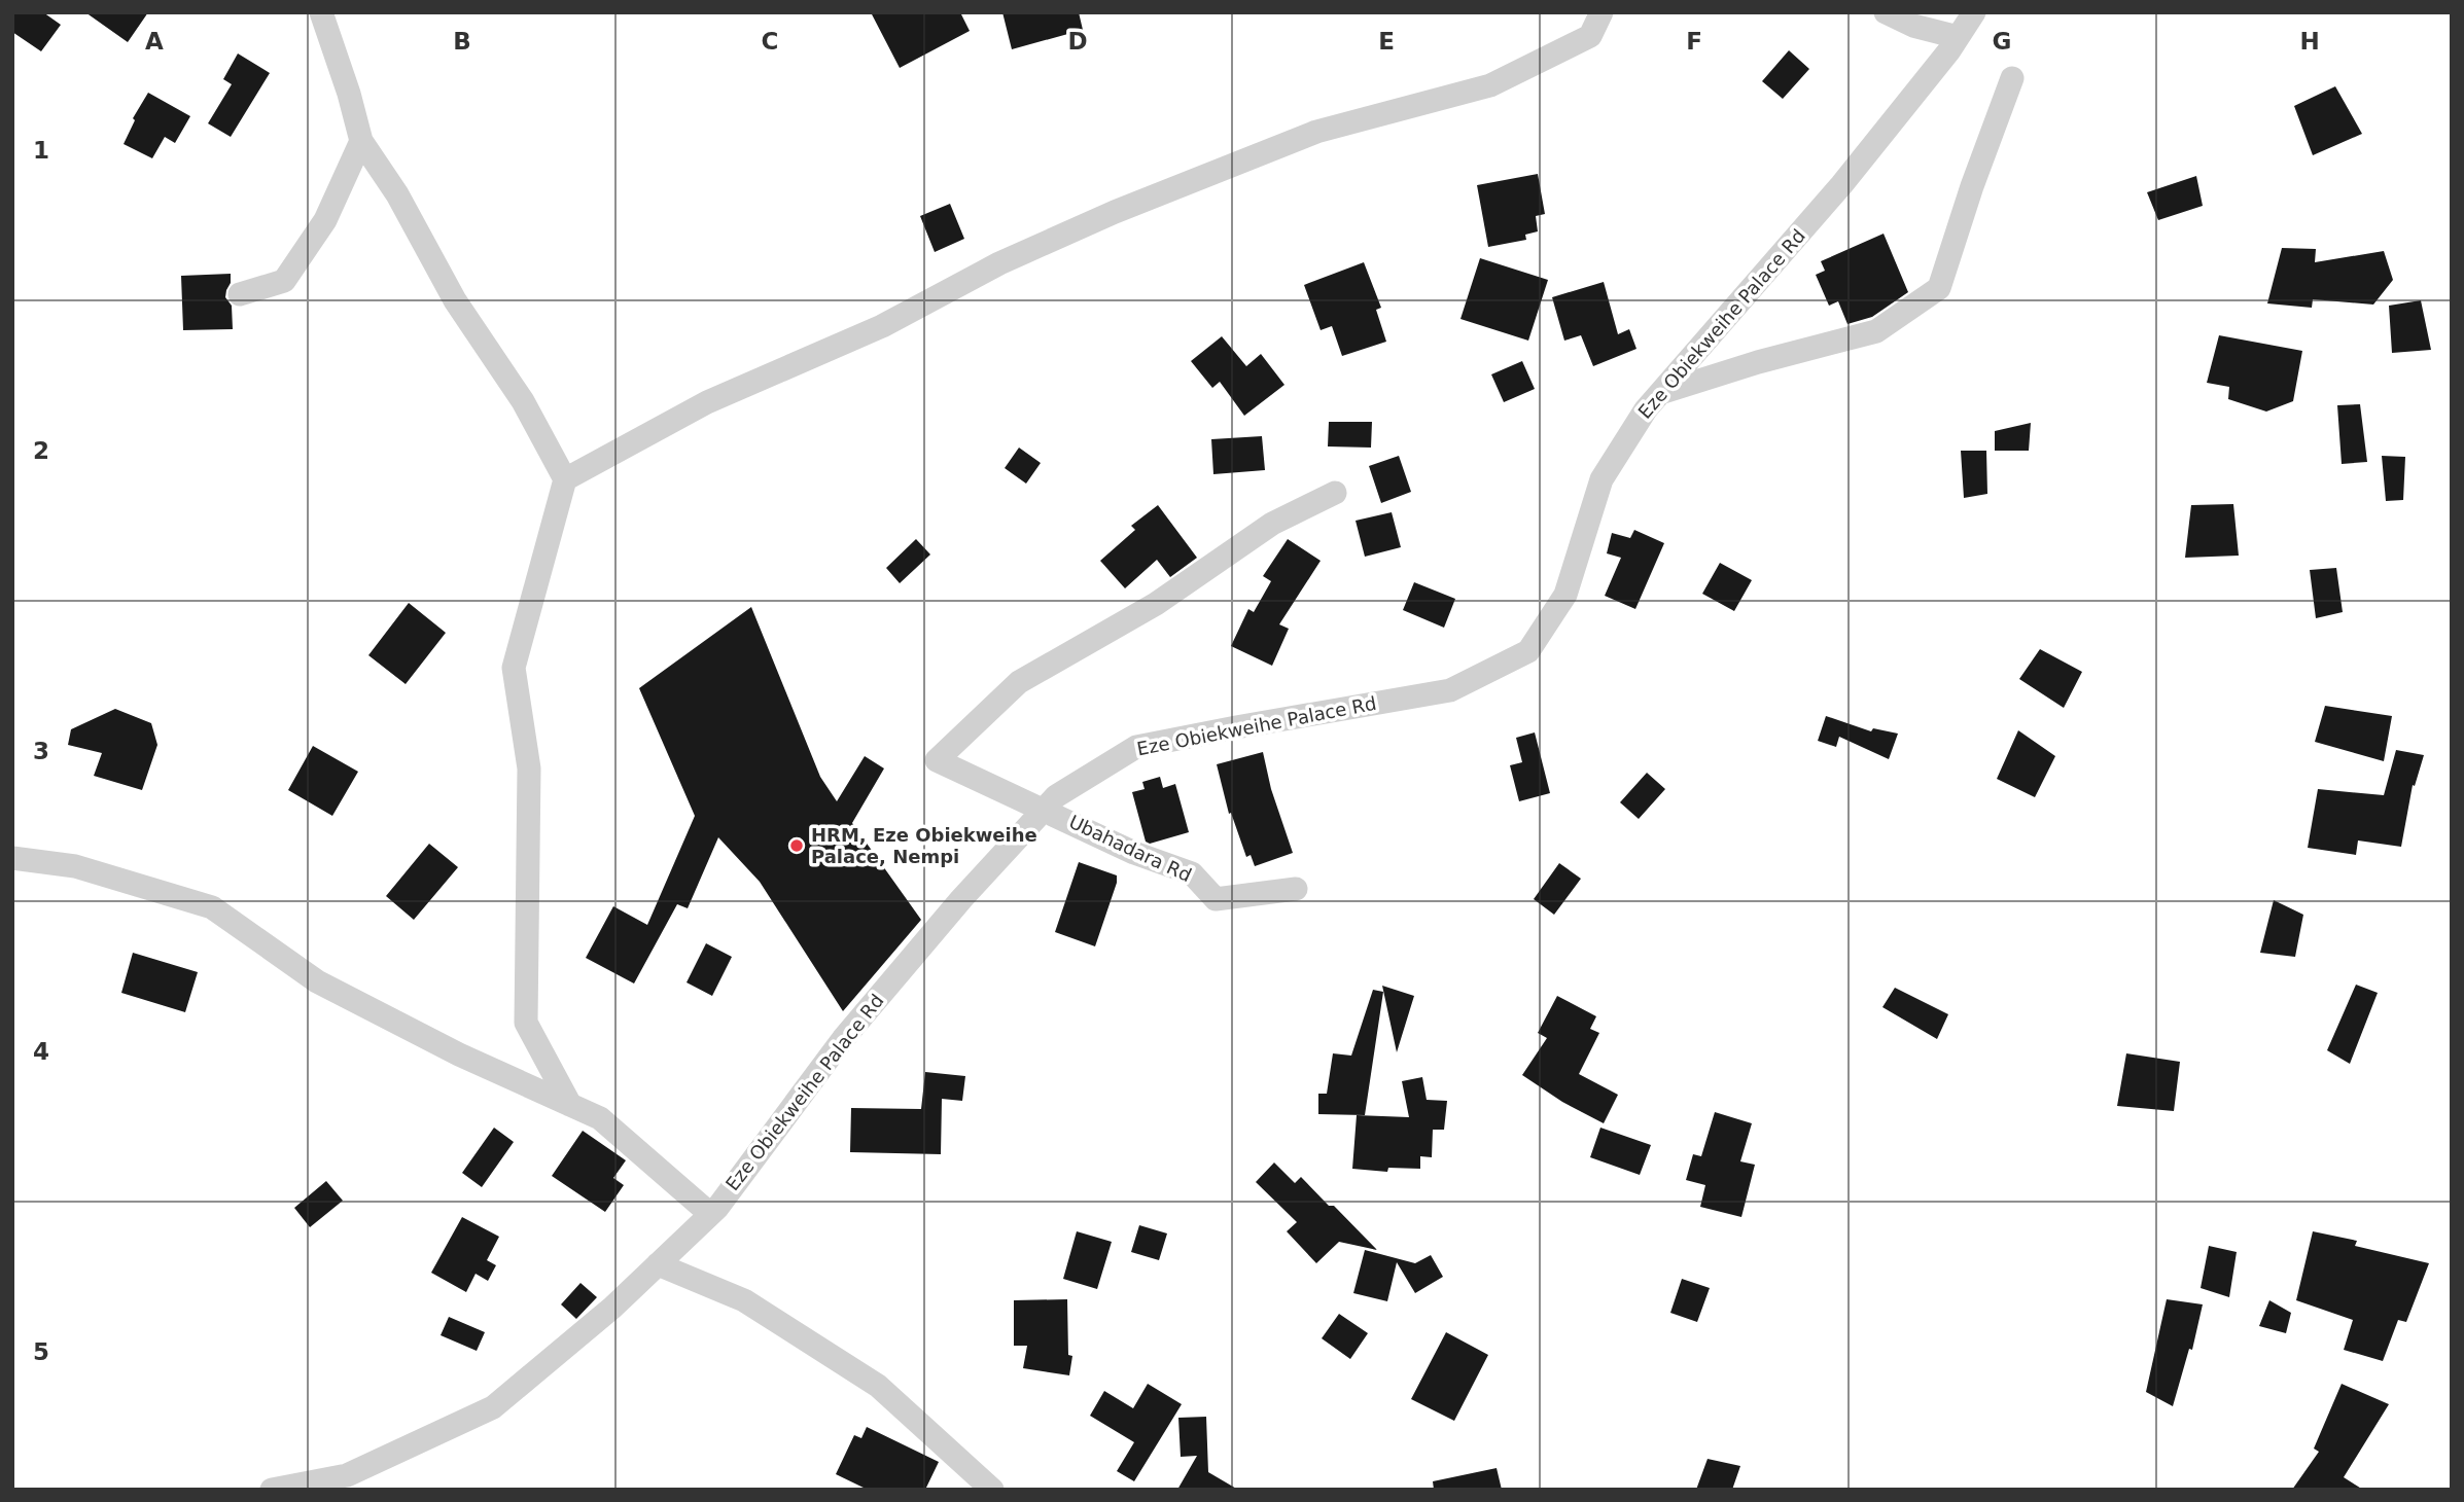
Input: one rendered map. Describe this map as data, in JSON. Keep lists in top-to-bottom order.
{
  "streets": {
    "street": ["Eze Obiekweihe Palace Rd", "Ubahadara Rd"]
  },
  "crossings": [
    ["Eze Obiekweihe Palace Rd", "Ubahadara Rd"]
  ],
  "places": ["HRM, Eze Obiekweihe Palace, Nempi"],
  "grid": {
    "columns": [
      "A",
      "B",
      "C",
      "D",
      "E",
      "F",
      "G",
      "H"
    ],
    "rows": [
      "1",
      "2",
      "3",
      "4",
      "5"
    ]
  }
}
